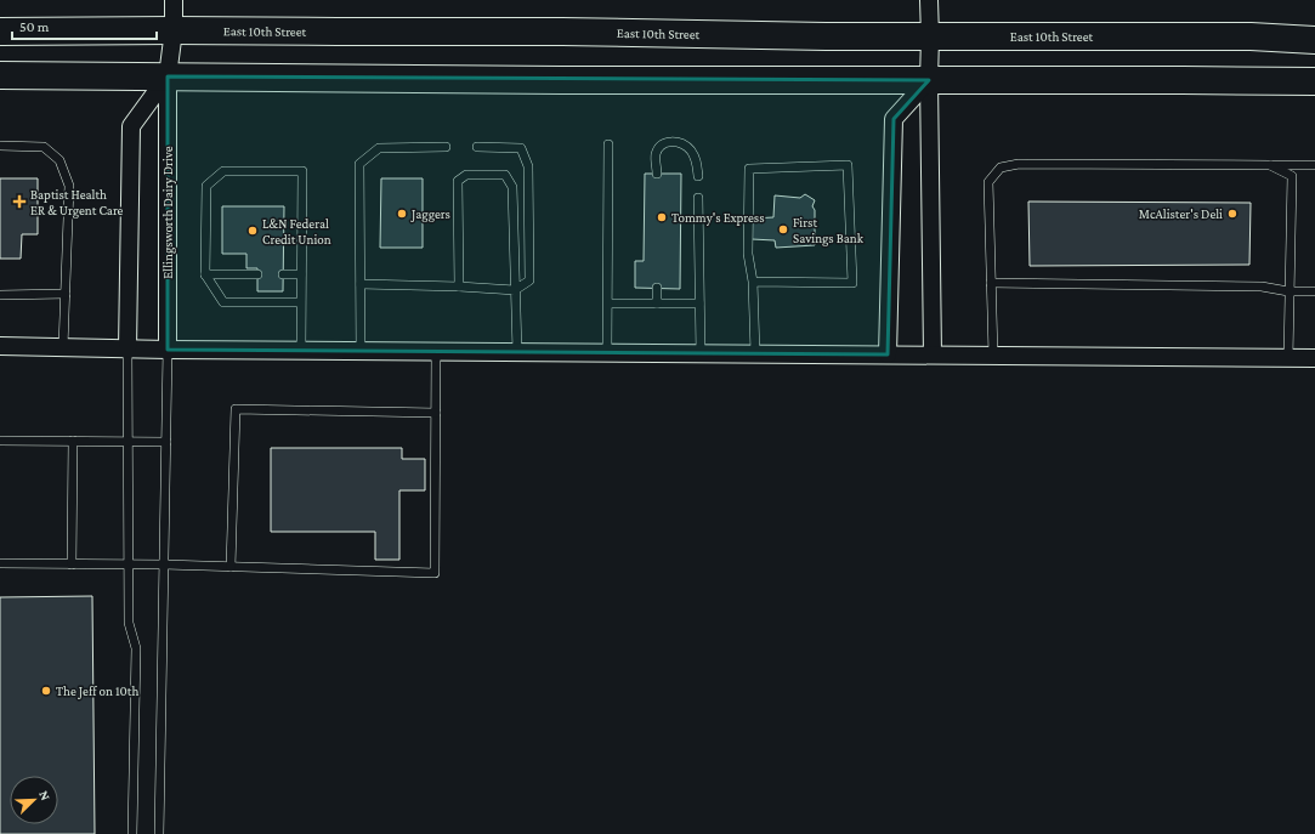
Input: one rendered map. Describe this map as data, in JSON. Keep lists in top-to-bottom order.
{
  "streets": {
    "main road": ["East 10th Street"],
    "street": ["Ellingsworth Dairy Drive"]
  },
  "crossings": [
    ["East 10th Street", "Ellingsworth Dairy Drive"]
  ],
  "places": {
    "health": ["Baptist Health ER & Urgent Care"],
    "other": [
      "Jaggers",
      "McAlister's Deli",
      "Tommy's Express",
      "First Savings Bank",
      "L&N Federal Credit Union",
      "The Jeff on 10th"
    ]
  },
  "scale_bar": "50 m",
  "north": "top right"
}
